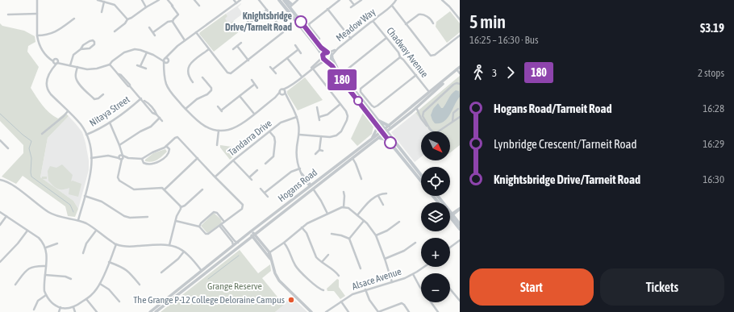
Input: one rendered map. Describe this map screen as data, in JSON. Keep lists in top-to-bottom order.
{
  "streets": {
    "street": [
      "Meadow Way",
      "Chadway Avenue",
      "Nitaya Street",
      "Tandarra Drive",
      "Hogans Road",
      "Alsace Avenue"
    ]
  },
  "crossings": [
    ["Meadow Way", "Chadway Avenue"],
    ["Chadway Avenue", "Hogans Road"]
  ],
  "parks": ["Grange Reserve"],
  "places": ["Knightsbridge Drive/Tarneit Road", "The Grange P-12 College Deloraine Campus"],
  "lines": ["bus line 180"],
  "north": "bottom right",
  "page": {
    "on_map": "180",
    "heading": ["5 min", "16:25 – 16:30 · Bus", "$3.19"],
    "legs": ["3", "180", "2 stops"],
    "list": [
      {
        "name": "Hogans Road/Tarneit Road",
        "value": "16:28"
      },
      {
        "name": "Lynbridge Crescent/Tarneit Road",
        "value": "16:29"
      },
      {
        "name": "Knightsbridge Drive/Tarneit Road",
        "value": "16:30"
      }
    ],
    "map_buttons": ["+", "−"],
    "buttons": ["Start", "Tickets"]
  }
}
